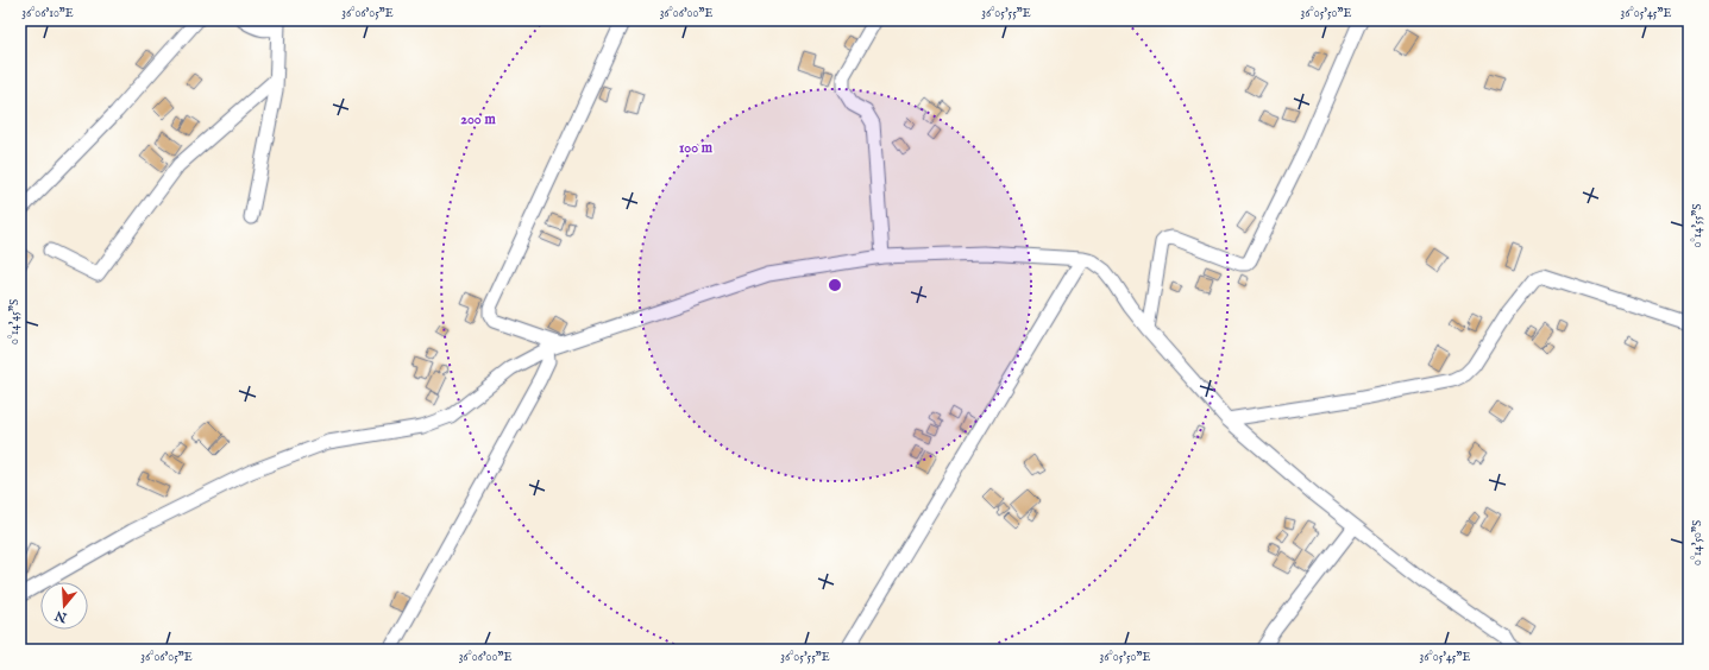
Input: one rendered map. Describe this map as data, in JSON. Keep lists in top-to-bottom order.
{
  "north": "bottom",
  "coordinates": [
    "36°06'10\"E",
    "36°06'05\"E",
    "36°06'00\"E",
    "36°05'55\"E",
    "36°05'50\"E",
    "36°05'45\"E",
    "0°14'55\"S",
    "0°14'45\"S",
    "0°14'50\"S"
  ],
  "rings": ["200 m", "100 m"]
}
